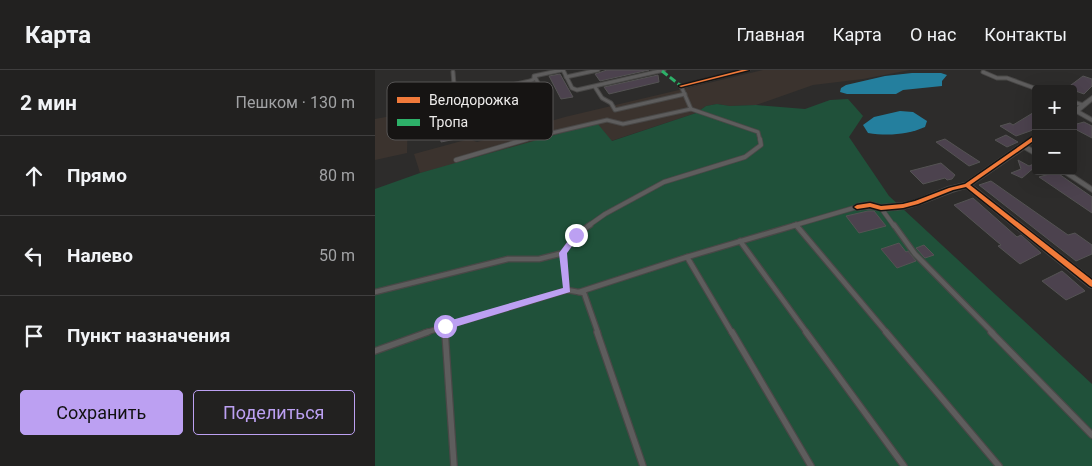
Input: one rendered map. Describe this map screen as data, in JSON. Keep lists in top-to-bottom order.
{
  "legend": ["Велодорожка", "Тропа"],
  "page": {
    "header": "Карта",
    "nav": [
      "Главная",
      "Карта",
      "О нас",
      "Контакты"
    ],
    "heading": ["2 мин", "Пешком · 130 m"],
    "map_buttons": ["+", "−"],
    "list": [
      ["Прямо", "80 m"],
      ["Налево", "50 m"],
      "Пункт назначения"
    ],
    "buttons": ["Сохранить", "Поделиться"]
  }
}
